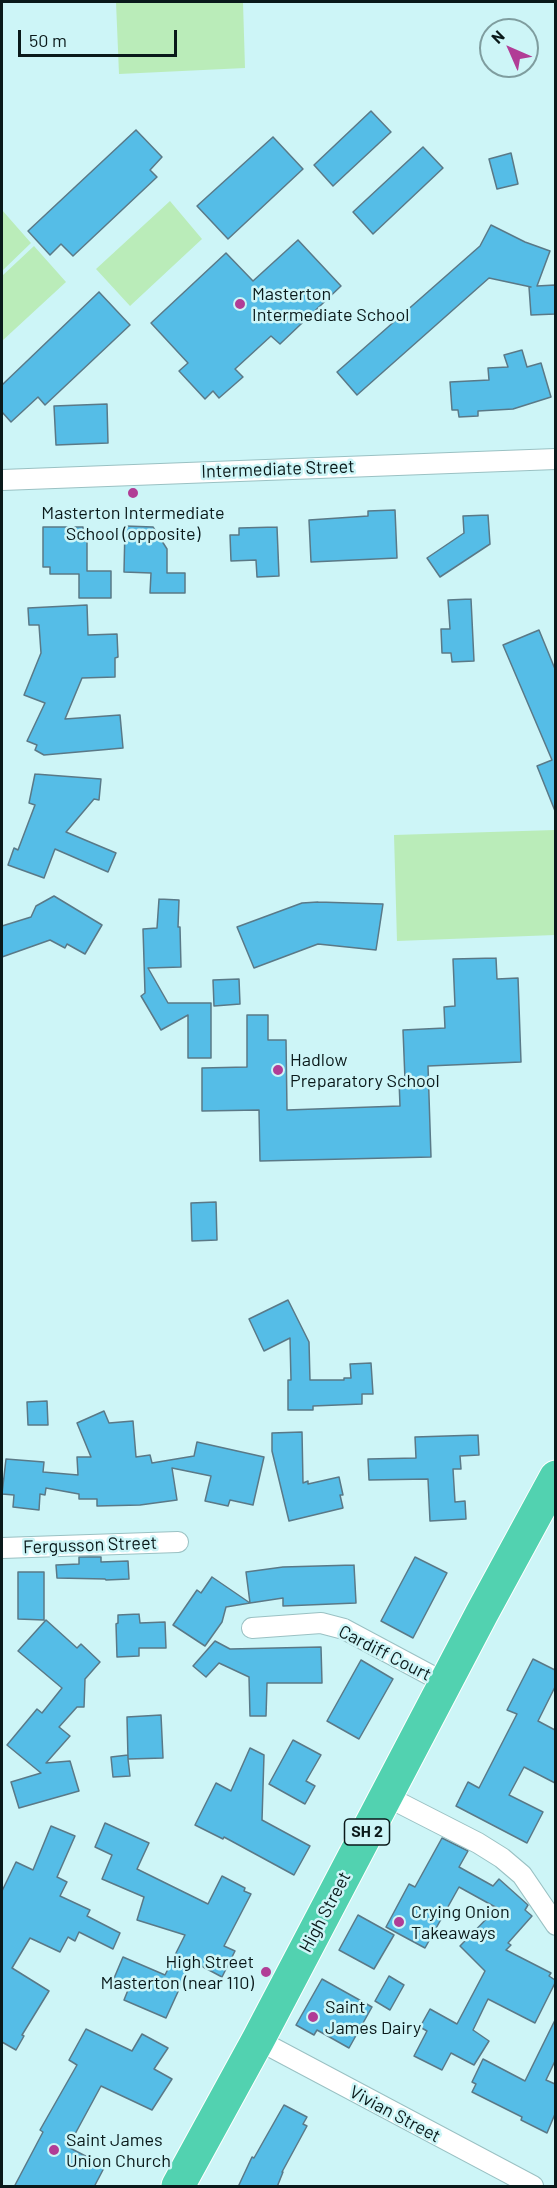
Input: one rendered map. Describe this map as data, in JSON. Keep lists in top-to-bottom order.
{
  "streets": {
    "highway": ["SH 2", "High Street"],
    "street": [
      "Intermediate Street",
      "Fergusson Street",
      "Cardiff Court",
      "Vivian Street"
    ]
  },
  "crossings": [
    ["Cardiff Court", "High Street"],
    ["High Street", "Vivian Street"]
  ],
  "places": [
    "Masterton Intermediate School",
    "Masterton Intermediate School (opposite)",
    "Hadlow Preparatory School",
    "Crying Onion Takeaways",
    "High Street Masterton (near 110)",
    "Saint James Dairy",
    "Saint James Union Church"
  ],
  "scale_bar": "50 m",
  "north": "top left"
}
